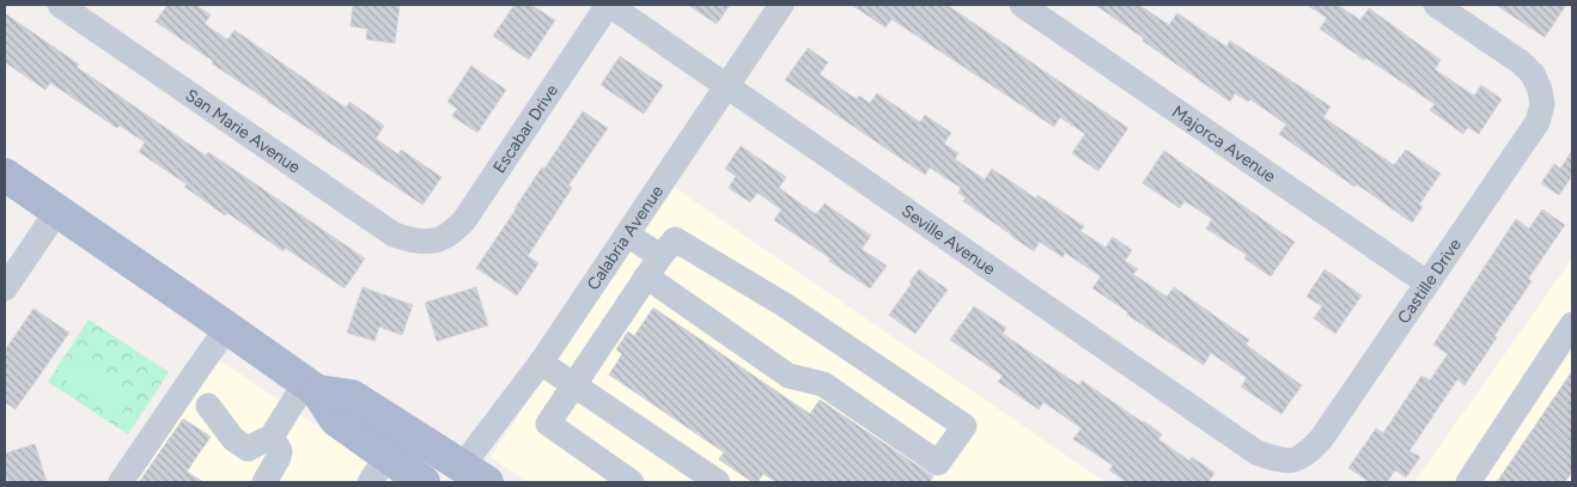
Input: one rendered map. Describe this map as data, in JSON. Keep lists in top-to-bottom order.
{
  "streets": {
    "street": [
      "Escabar Drive",
      "San Marie Avenue",
      "Majorca Avenue",
      "Calabria Avenue",
      "Seville Avenue",
      "Castille Drive"
    ]
  },
  "crossings": [
    ["Escabar Drive", "San Marie Avenue"],
    ["Escabar Drive", "Seville Avenue"],
    ["Majorca Avenue", "Castille Drive"],
    ["Calabria Avenue", "Seville Avenue"],
    ["Seville Avenue", "Castille Drive"]
  ]
}
